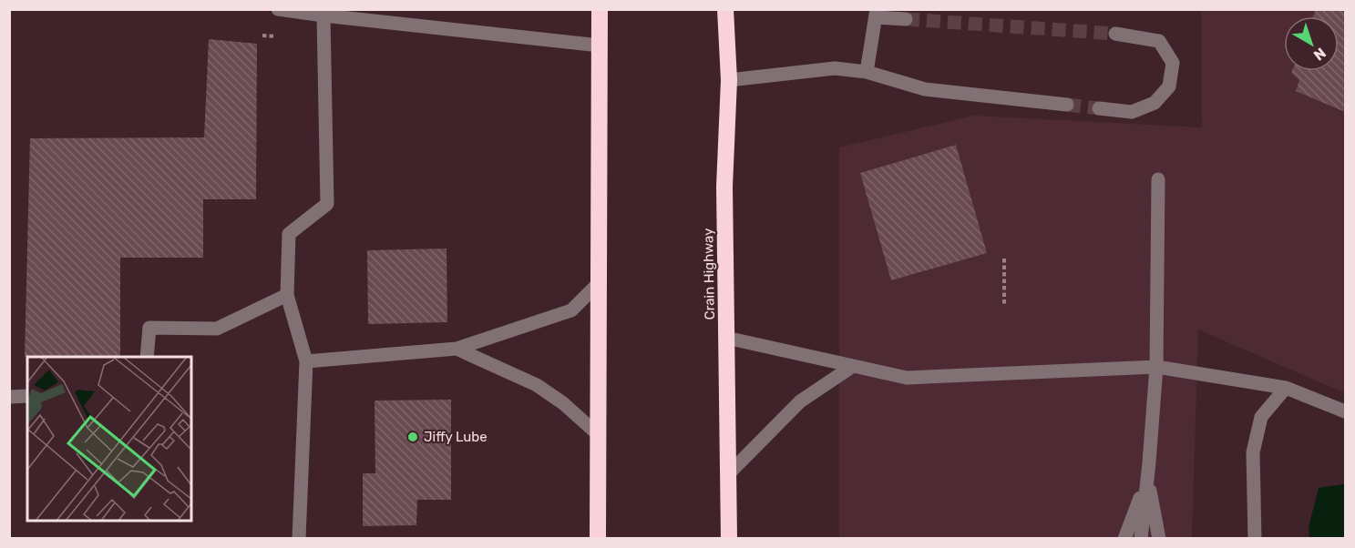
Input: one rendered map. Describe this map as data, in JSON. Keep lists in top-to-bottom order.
{
  "streets": {
    "highway": ["Crain Highway"]
  },
  "places": ["Jiffy Lube"],
  "north": "bottom right"
}
